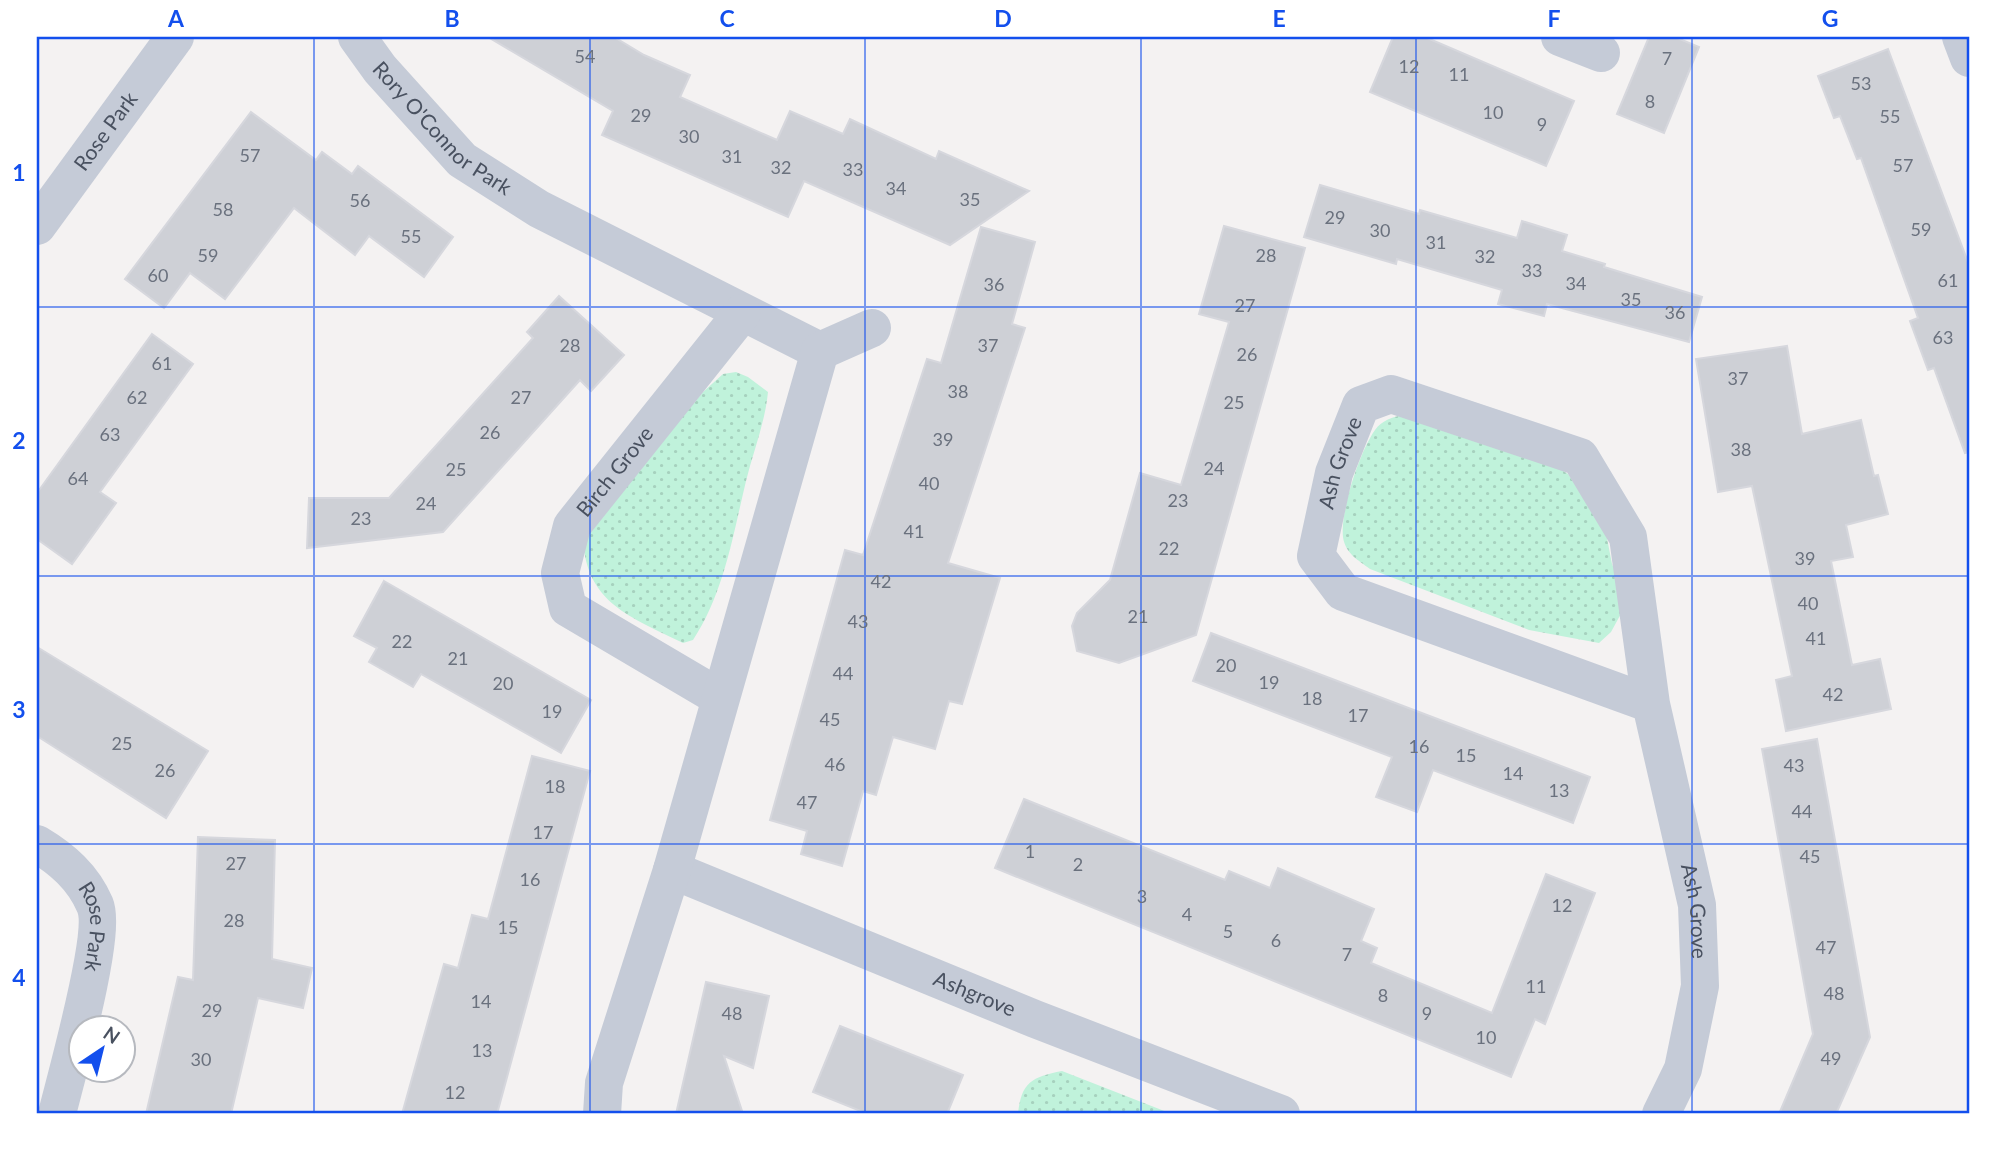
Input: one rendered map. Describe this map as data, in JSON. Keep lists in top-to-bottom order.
{
  "streets": {
    "street": [
      "Rory O'Connor Park",
      "Rose Park",
      "Ash Grove",
      "Birch Grove",
      "Ashgrove"
    ]
  },
  "crossings": [
    ["Rory O'Connor Park", "Birch Grove"]
  ],
  "house_numbers": [
    "54",
    "7",
    "12",
    "11",
    "53",
    "8",
    "10",
    "29",
    "55",
    "9",
    "30",
    "57",
    "31",
    "57",
    "32",
    "33",
    "34",
    "35",
    "56",
    "58",
    "29",
    "59",
    "30",
    "55",
    "31",
    "59",
    "28",
    "32",
    "33",
    "60",
    "61",
    "34",
    "36",
    "35",
    "27",
    "36",
    "63",
    "28",
    "37",
    "26",
    "61",
    "37",
    "38",
    "62",
    "27",
    "25",
    "26",
    "63",
    "39",
    "38",
    "24",
    "25",
    "64",
    "40",
    "23",
    "24",
    "23",
    "41",
    "22",
    "39",
    "42",
    "40",
    "21",
    "43",
    "41",
    "22",
    "21",
    "20",
    "44",
    "19",
    "20",
    "42",
    "18",
    "19",
    "17",
    "45",
    "25",
    "16",
    "15",
    "46",
    "43",
    "26",
    "14",
    "18",
    "13",
    "47",
    "44",
    "17",
    "1",
    "45",
    "27",
    "2",
    "16",
    "3",
    "12",
    "4",
    "28",
    "15",
    "5",
    "6",
    "47",
    "7",
    "11",
    "48",
    "8",
    "14",
    "29",
    "48",
    "9",
    "10",
    "13",
    "49",
    "30",
    "12"
  ],
  "north": "top right",
  "grid": {
    "columns": [
      "A",
      "B",
      "C",
      "D",
      "E",
      "F",
      "G"
    ],
    "rows": [
      "1",
      "2",
      "3",
      "4"
    ]
  }
}
